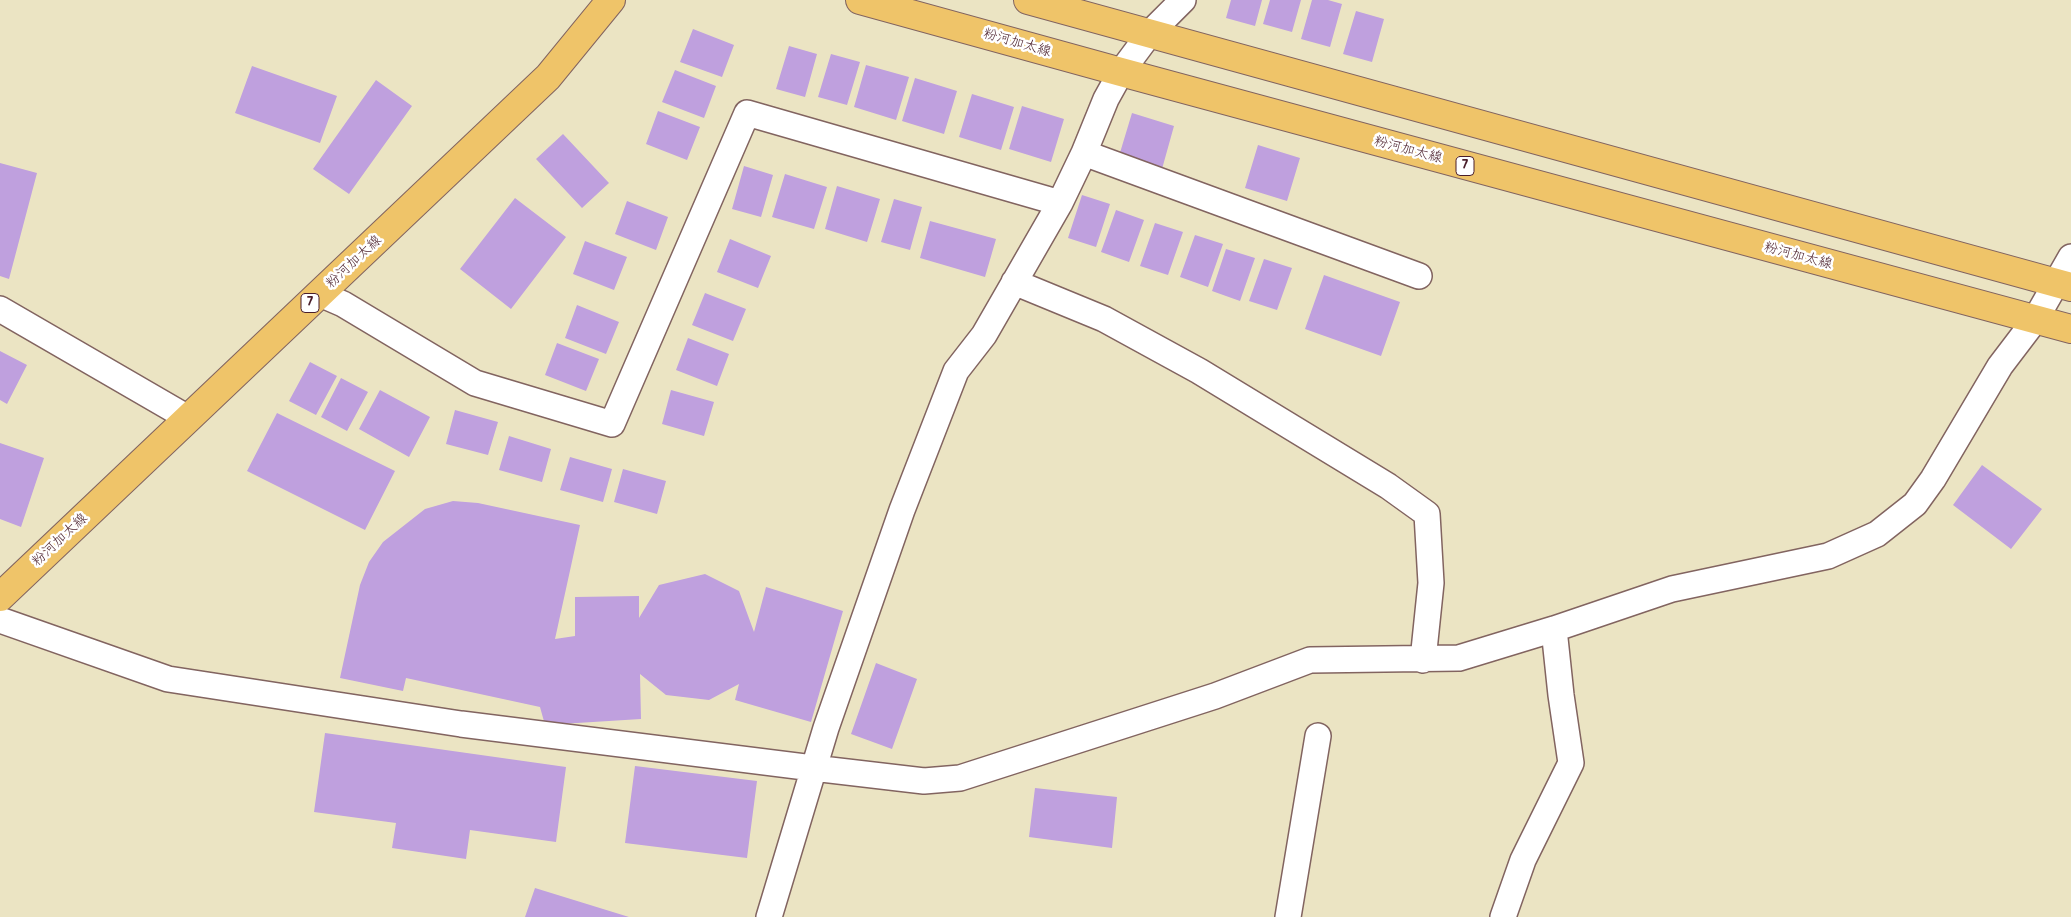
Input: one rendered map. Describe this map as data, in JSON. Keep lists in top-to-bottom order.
{
  "streets": {
    "main road": ["粉河加太線", "7"]
  }
}
